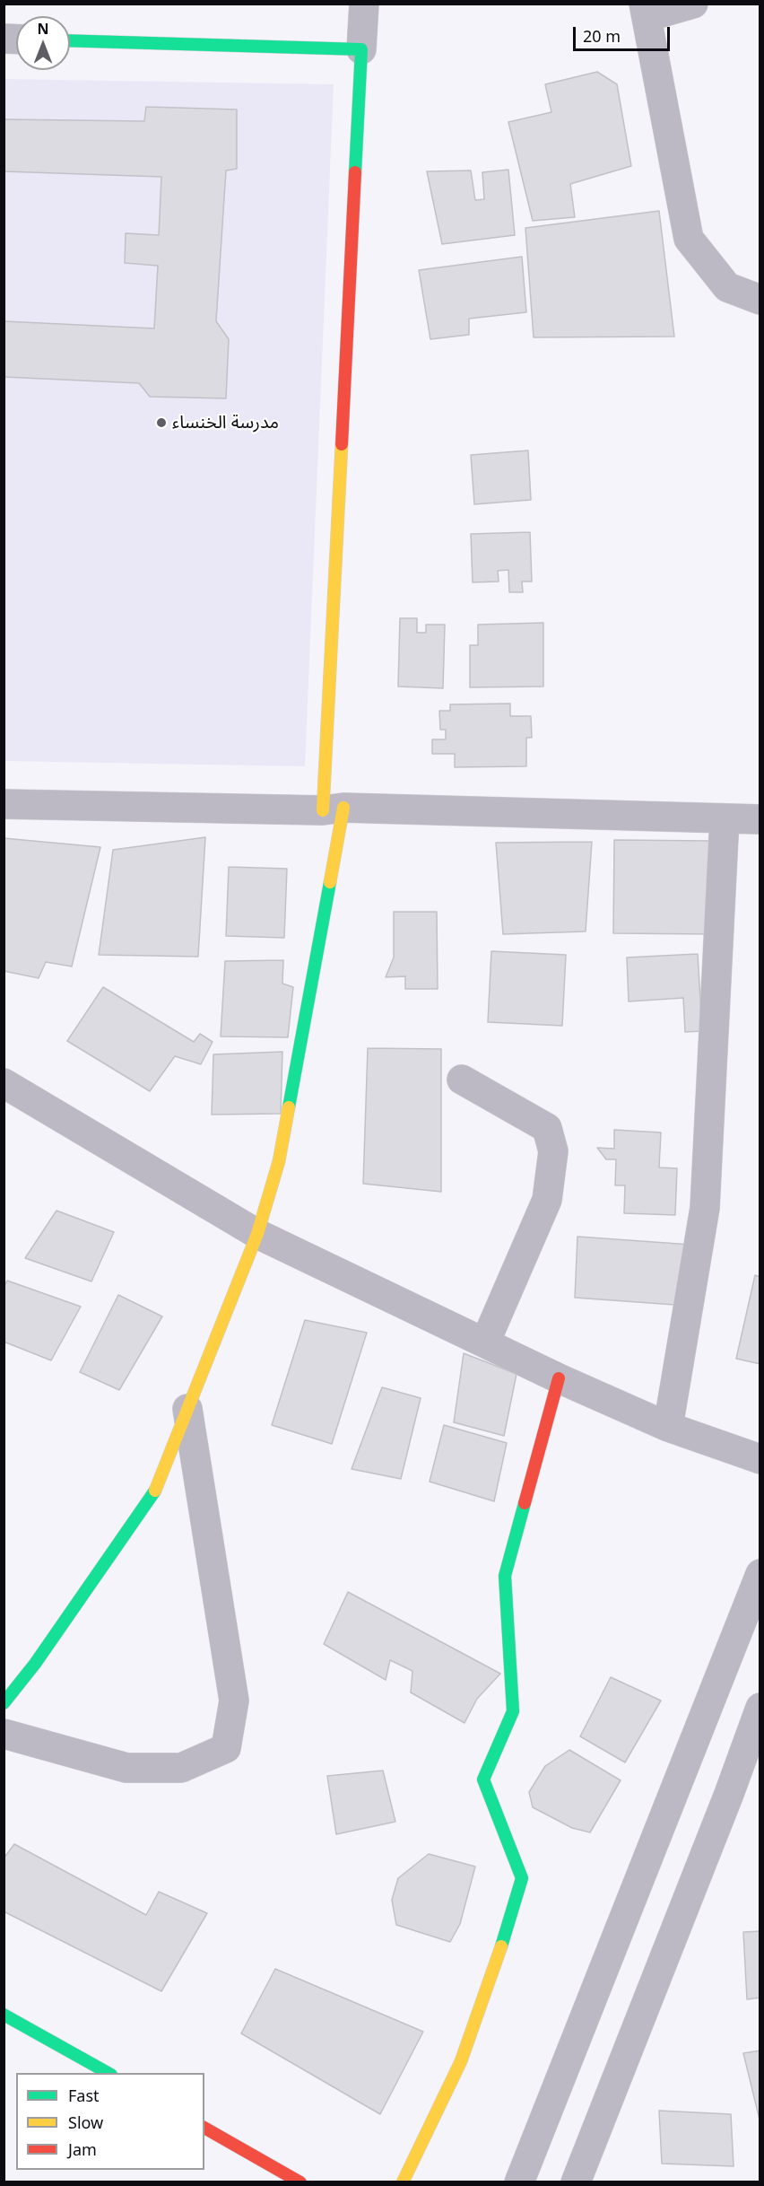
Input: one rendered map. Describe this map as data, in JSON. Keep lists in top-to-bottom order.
{
  "places": ["مدرسة الخنساء"],
  "legend": ["Fast", "Slow", "Jam"],
  "scale_bar": "20 m",
  "north": "top"
}
